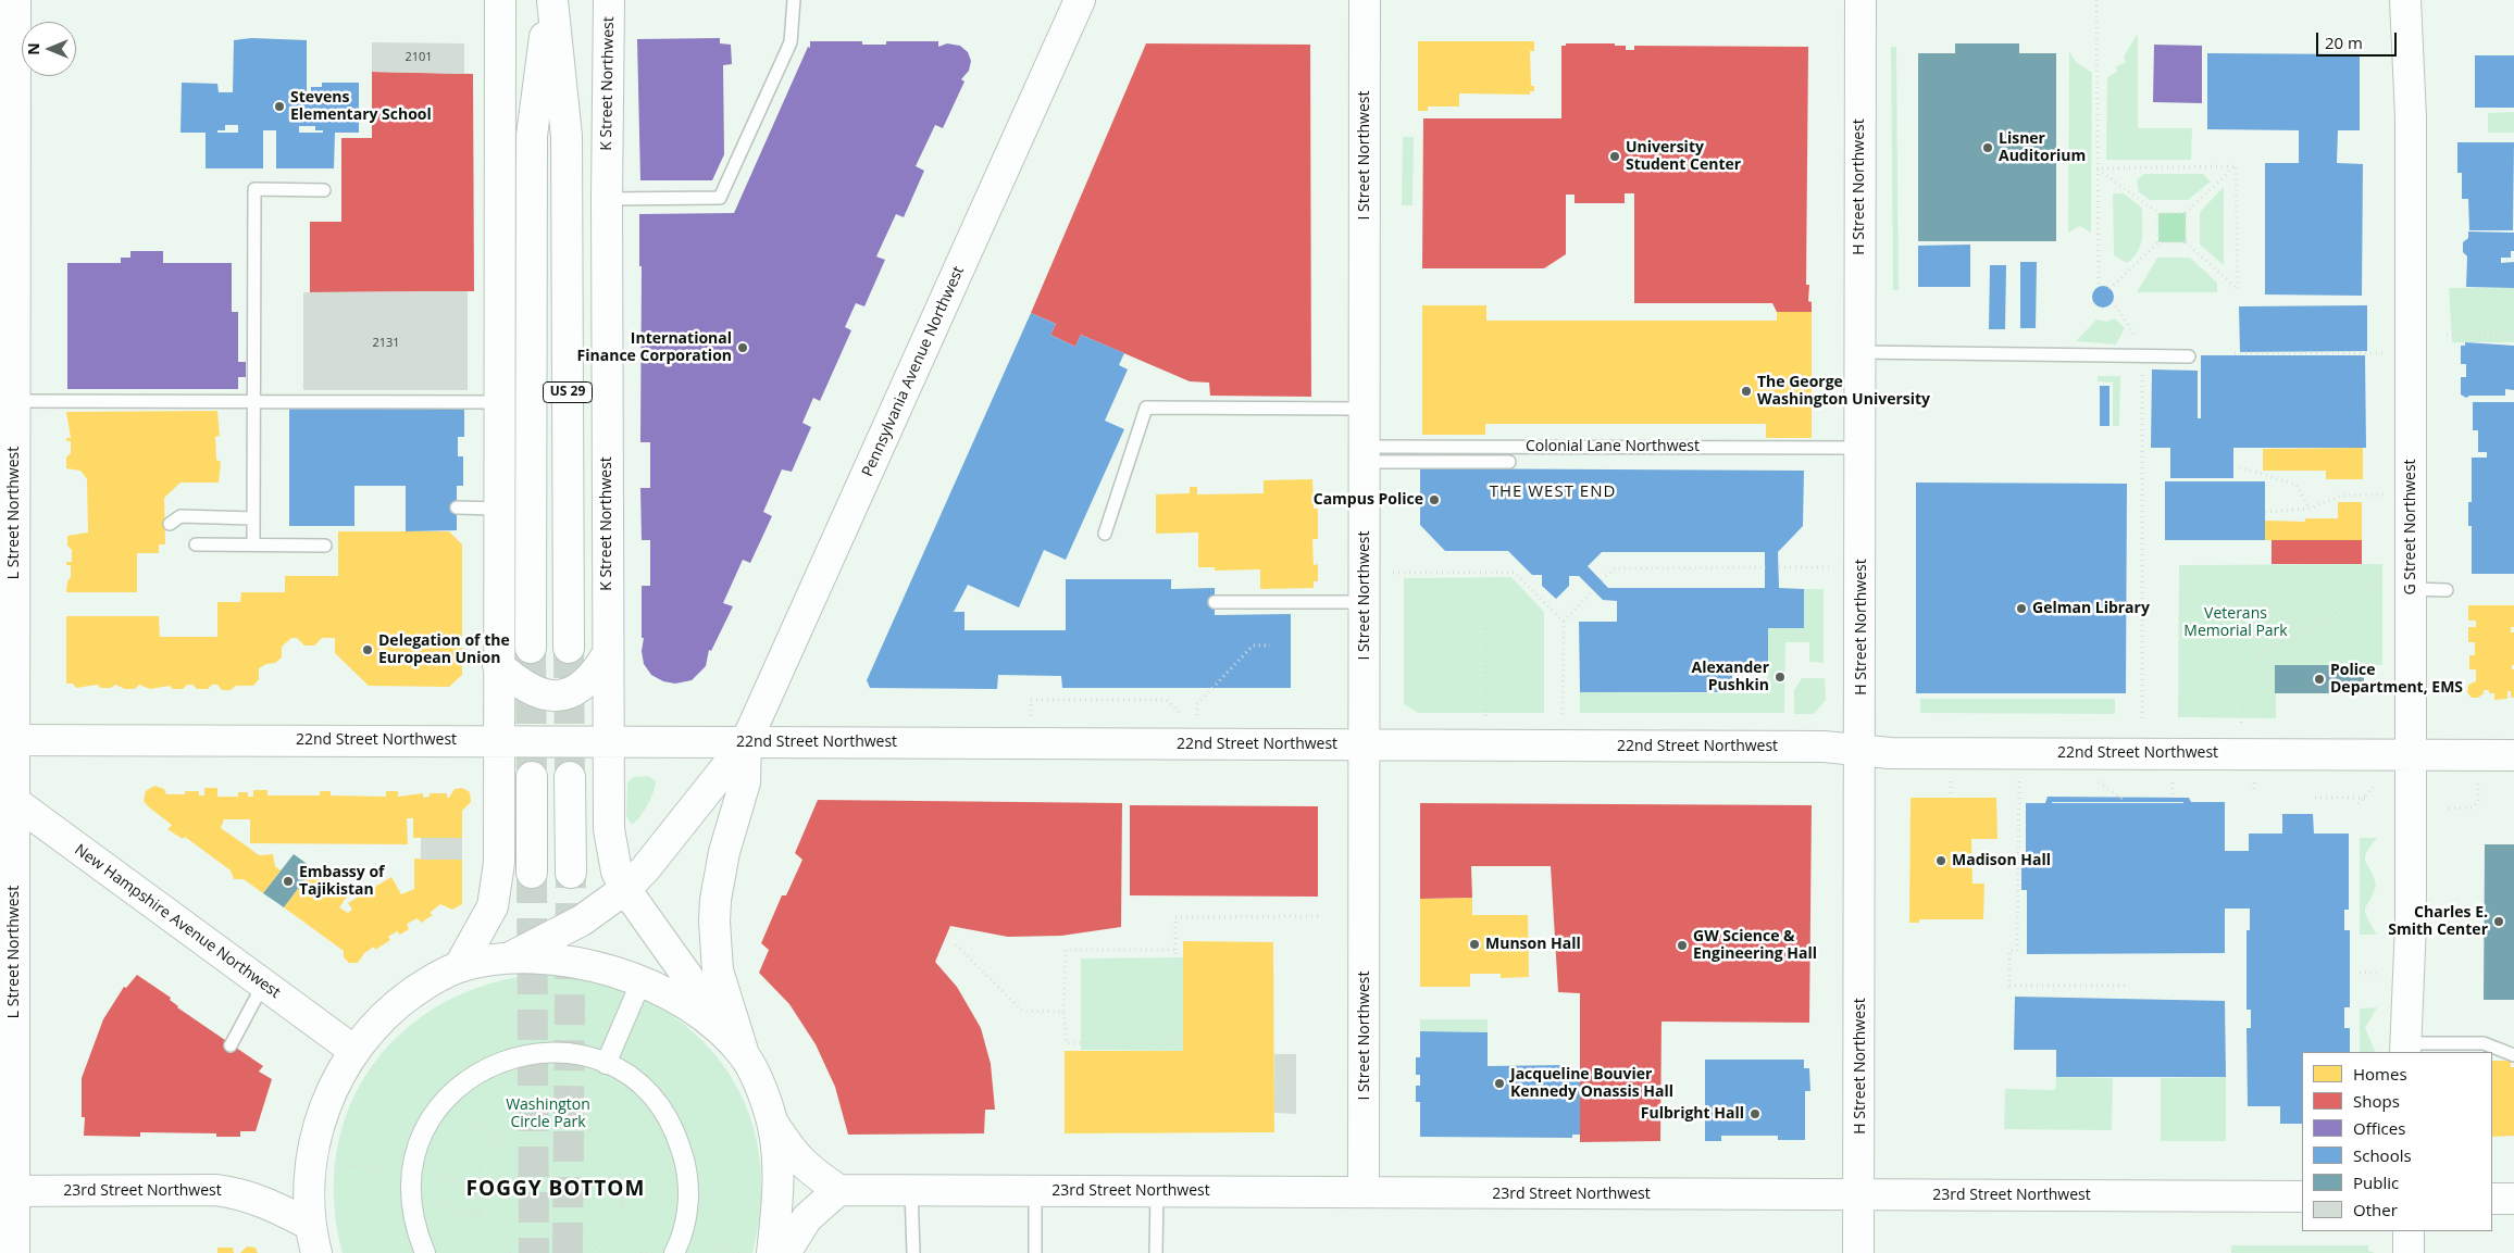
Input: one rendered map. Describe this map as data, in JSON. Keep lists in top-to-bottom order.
{
  "streets": {
    "main road": [
      "K Street Northwest",
      "I Street Northwest",
      "H Street Northwest",
      "Pennsylvania Avenue Northwest",
      "US 29",
      "L Street Northwest",
      "G Street Northwest",
      "22nd Street Northwest",
      "New Hampshire Avenue Northwest",
      "23rd Street Northwest"
    ],
    "lane": ["Colonial Lane Northwest"]
  },
  "crossings": [
    ["K Street Northwest", "Pennsylvania Avenue Northwest"],
    ["K Street Northwest", "22nd Street Northwest"],
    ["I Street Northwest", "Colonial Lane Northwest"],
    ["I Street Northwest", "22nd Street Northwest"],
    ["I Street Northwest", "23rd Street Northwest"],
    ["H Street Northwest", "Colonial Lane Northwest"],
    ["H Street Northwest", "22nd Street Northwest"],
    ["H Street Northwest", "23rd Street Northwest"],
    ["Pennsylvania Avenue Northwest", "22nd Street Northwest"],
    ["L Street Northwest", "22nd Street Northwest"],
    ["L Street Northwest", "New Hampshire Avenue Northwest"],
    ["L Street Northwest", "23rd Street Northwest"],
    ["G Street Northwest", "22nd Street Northwest"]
  ],
  "districts": ["THE WEST END", "FOGGY BOTTOM"],
  "parks": ["Veterans Memorial Park", "Washington Circle Park"],
  "places": [
    "Stevens Elementary School",
    "Lisner Auditorium",
    "University Student Center",
    "International Finance Corporation",
    "The George Washington University",
    "Campus Police",
    "Gelman Library",
    "Delegation of the European Union",
    "Alexander Pushkin",
    "Police Department, EMS",
    "Madison Hall",
    "Embassy of Tajikistan",
    "Charles E. Smith Center",
    "Munson Hall",
    "GW Science & Engineering Hall",
    "Jacqueline Bouvier Kennedy Onassis Hall",
    "Fulbright Hall"
  ],
  "house_numbers": ["2101", "2131"],
  "legend": [
    "Homes",
    "Shops",
    "Offices",
    "Schools",
    "Public",
    "Other"
  ],
  "scale_bar": "20 m",
  "north": "left"
}
